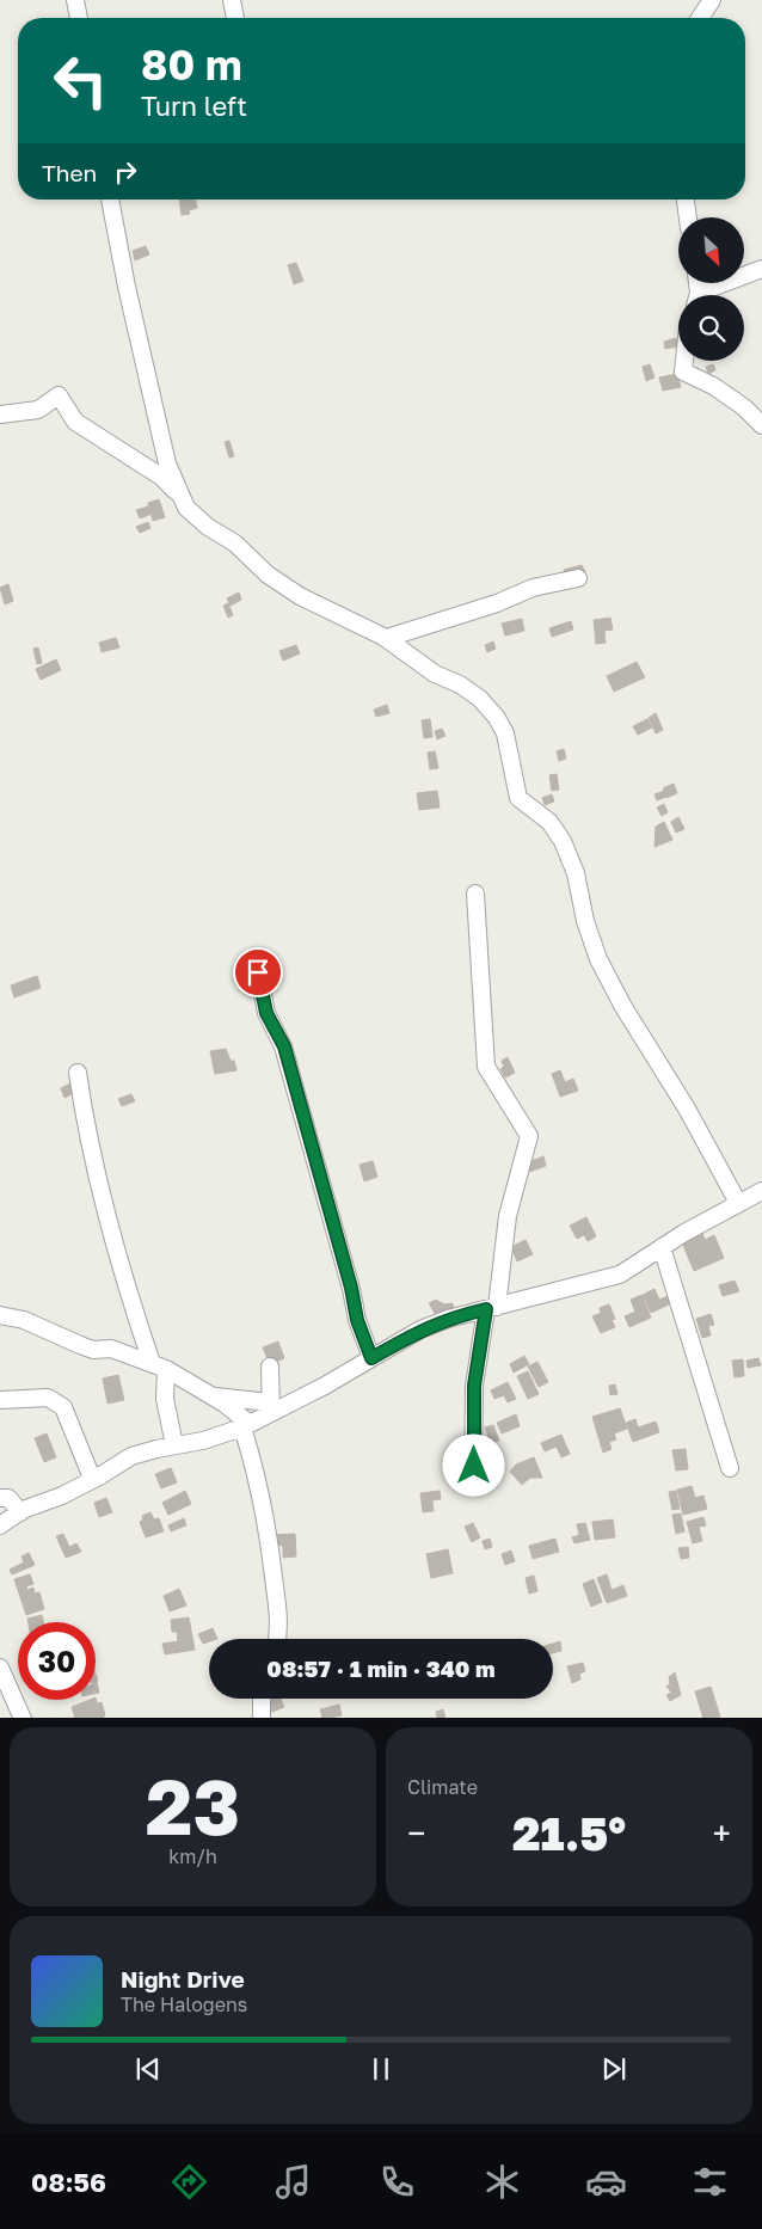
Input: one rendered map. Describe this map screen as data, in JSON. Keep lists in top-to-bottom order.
{
  "north": "bottom right",
  "page": {
    "turn": ["80 m", "Turn left"],
    "then": "Then",
    "limit": "30",
    "trip": "08:57 · 1 min · 340 m",
    "tile": [
      ["23", "km/h"],
      "Climate"
    ],
    "heat": ["−", "21.5°", "+"],
    "song": ["Night Drive", "The Halogens"],
    "tabs": "08:56"
  }
}
